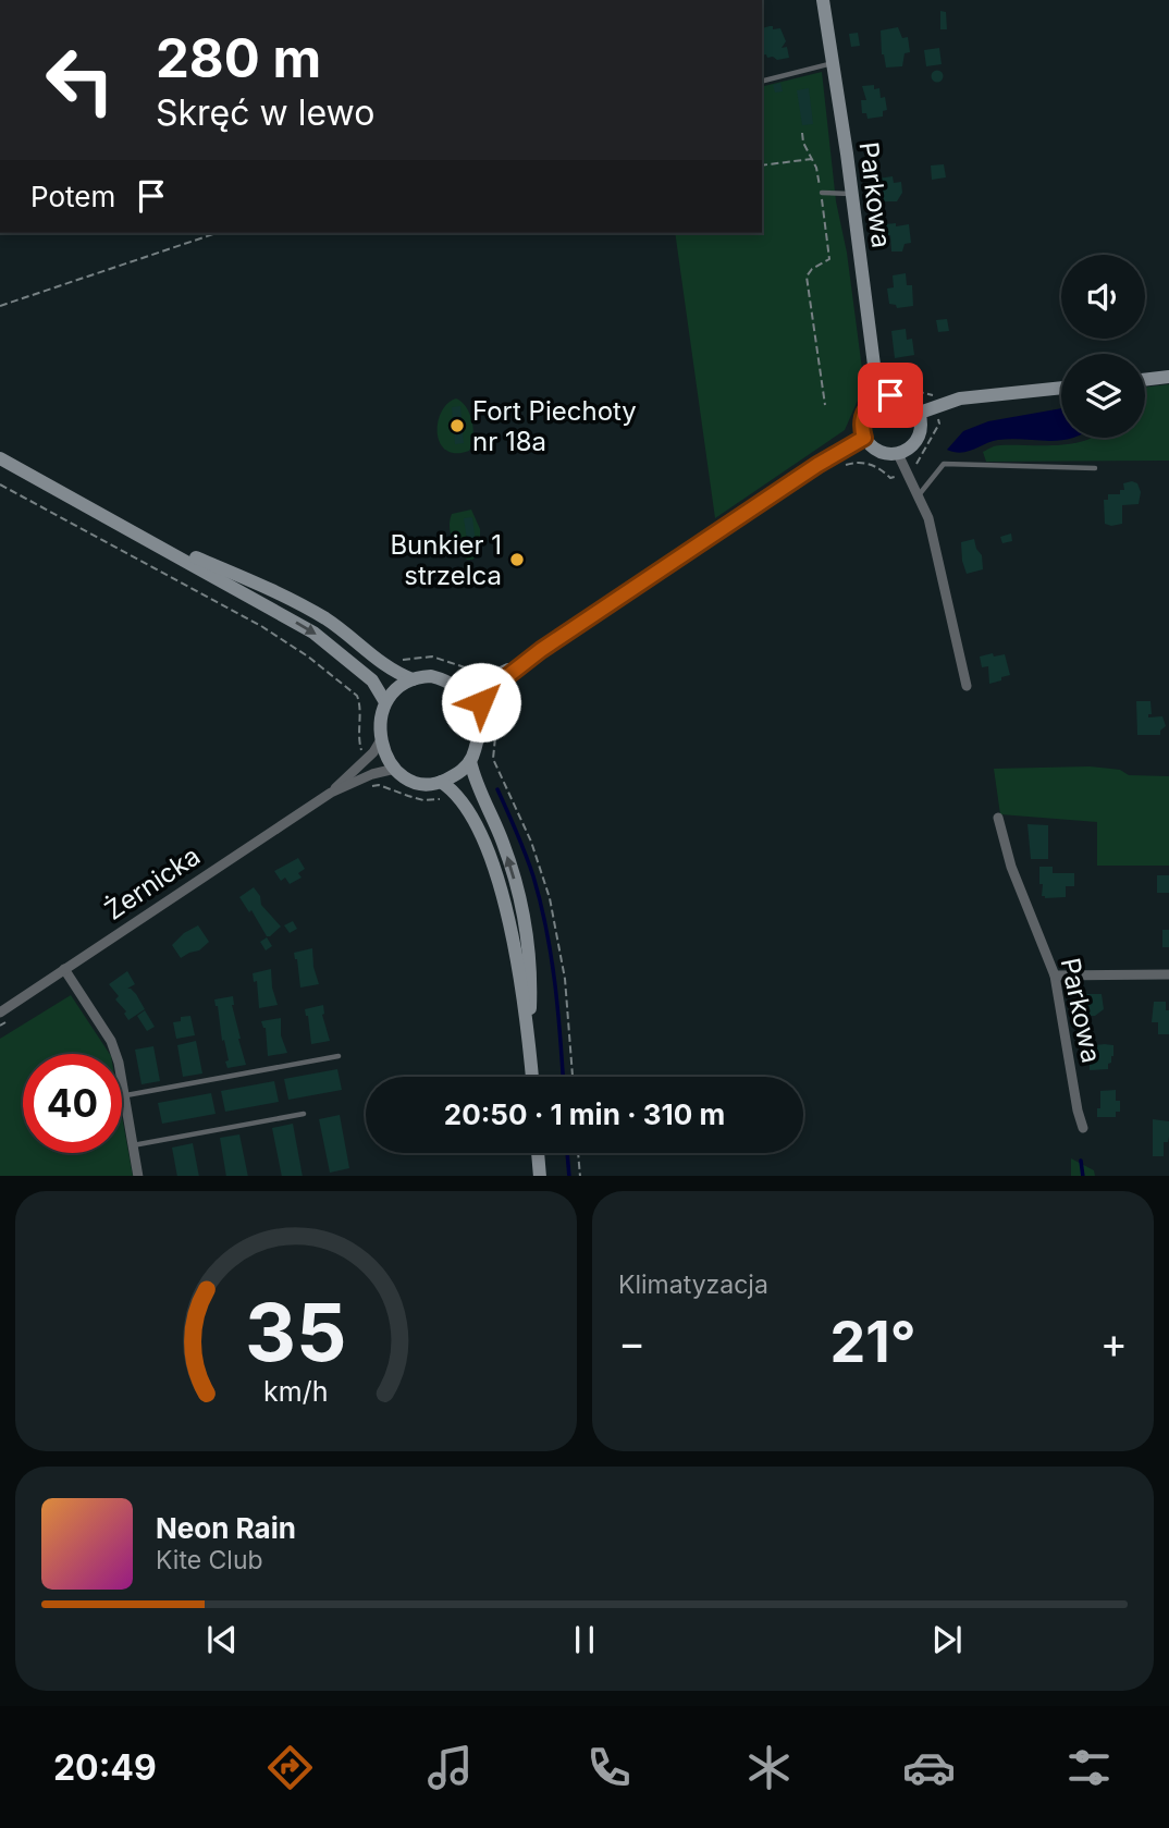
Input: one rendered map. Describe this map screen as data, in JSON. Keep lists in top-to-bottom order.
{
  "streets": {
    "street": ["Parkowa", "Żernicka"]
  },
  "places": ["Fort Piechoty nr 18a", "Bunkier 1 strzelca"],
  "page": {
    "turn": ["280 m", "Skręć w lewo"],
    "then": "Potem",
    "limit": "40",
    "trip": "20:50 · 1 min · 310 m",
    "tile": "Klimatyzacja",
    "heat": ["−", "21°", "+"],
    "song": ["Neon Rain", "Kite Club"],
    "tabs": "20:49",
    "gauge": ["35", "km/h"]
  }
}
